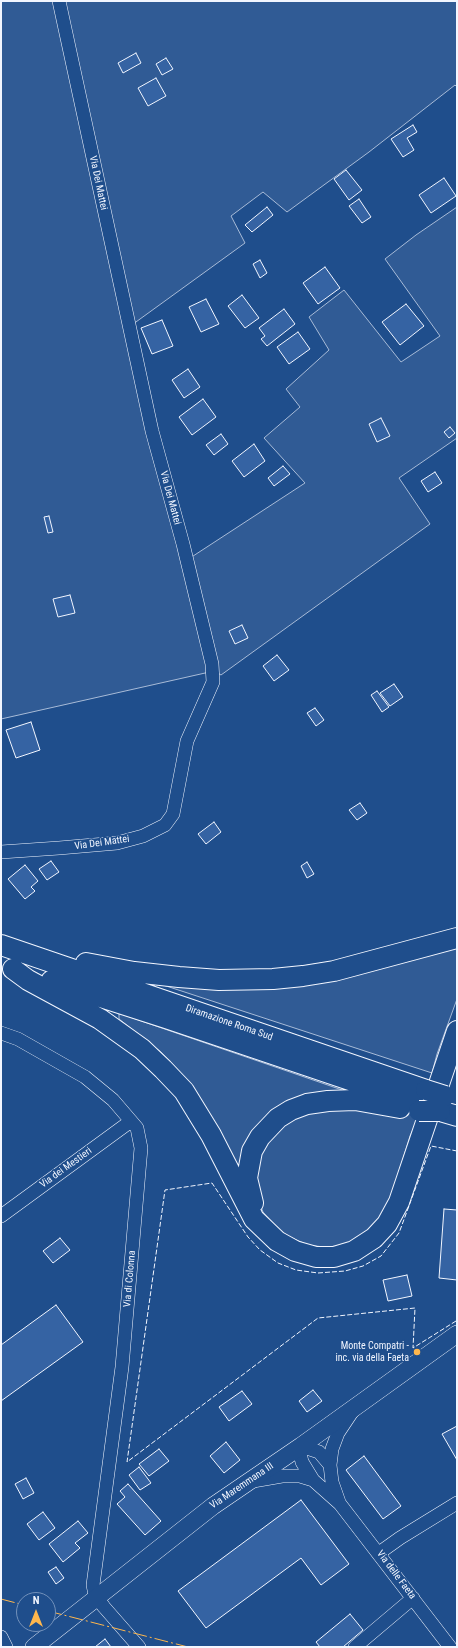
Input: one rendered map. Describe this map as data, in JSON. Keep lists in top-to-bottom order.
{
  "streets": {
    "highway": ["Diramazione Roma Sud"],
    "main road": ["Via Maremmana III"],
    "street": [
      "Via Dei Mattei",
      "Via dei Mestieri",
      "Via di Colonna",
      "Via delle Faeta"
    ]
  },
  "crossings": [
    ["Via dei Mestieri", "Via di Colonna"],
    ["Via di Colonna", "Via Maremmana III"]
  ],
  "places": ["Monte Compatri - inc. via della Faeta"],
  "north": "top"
}
